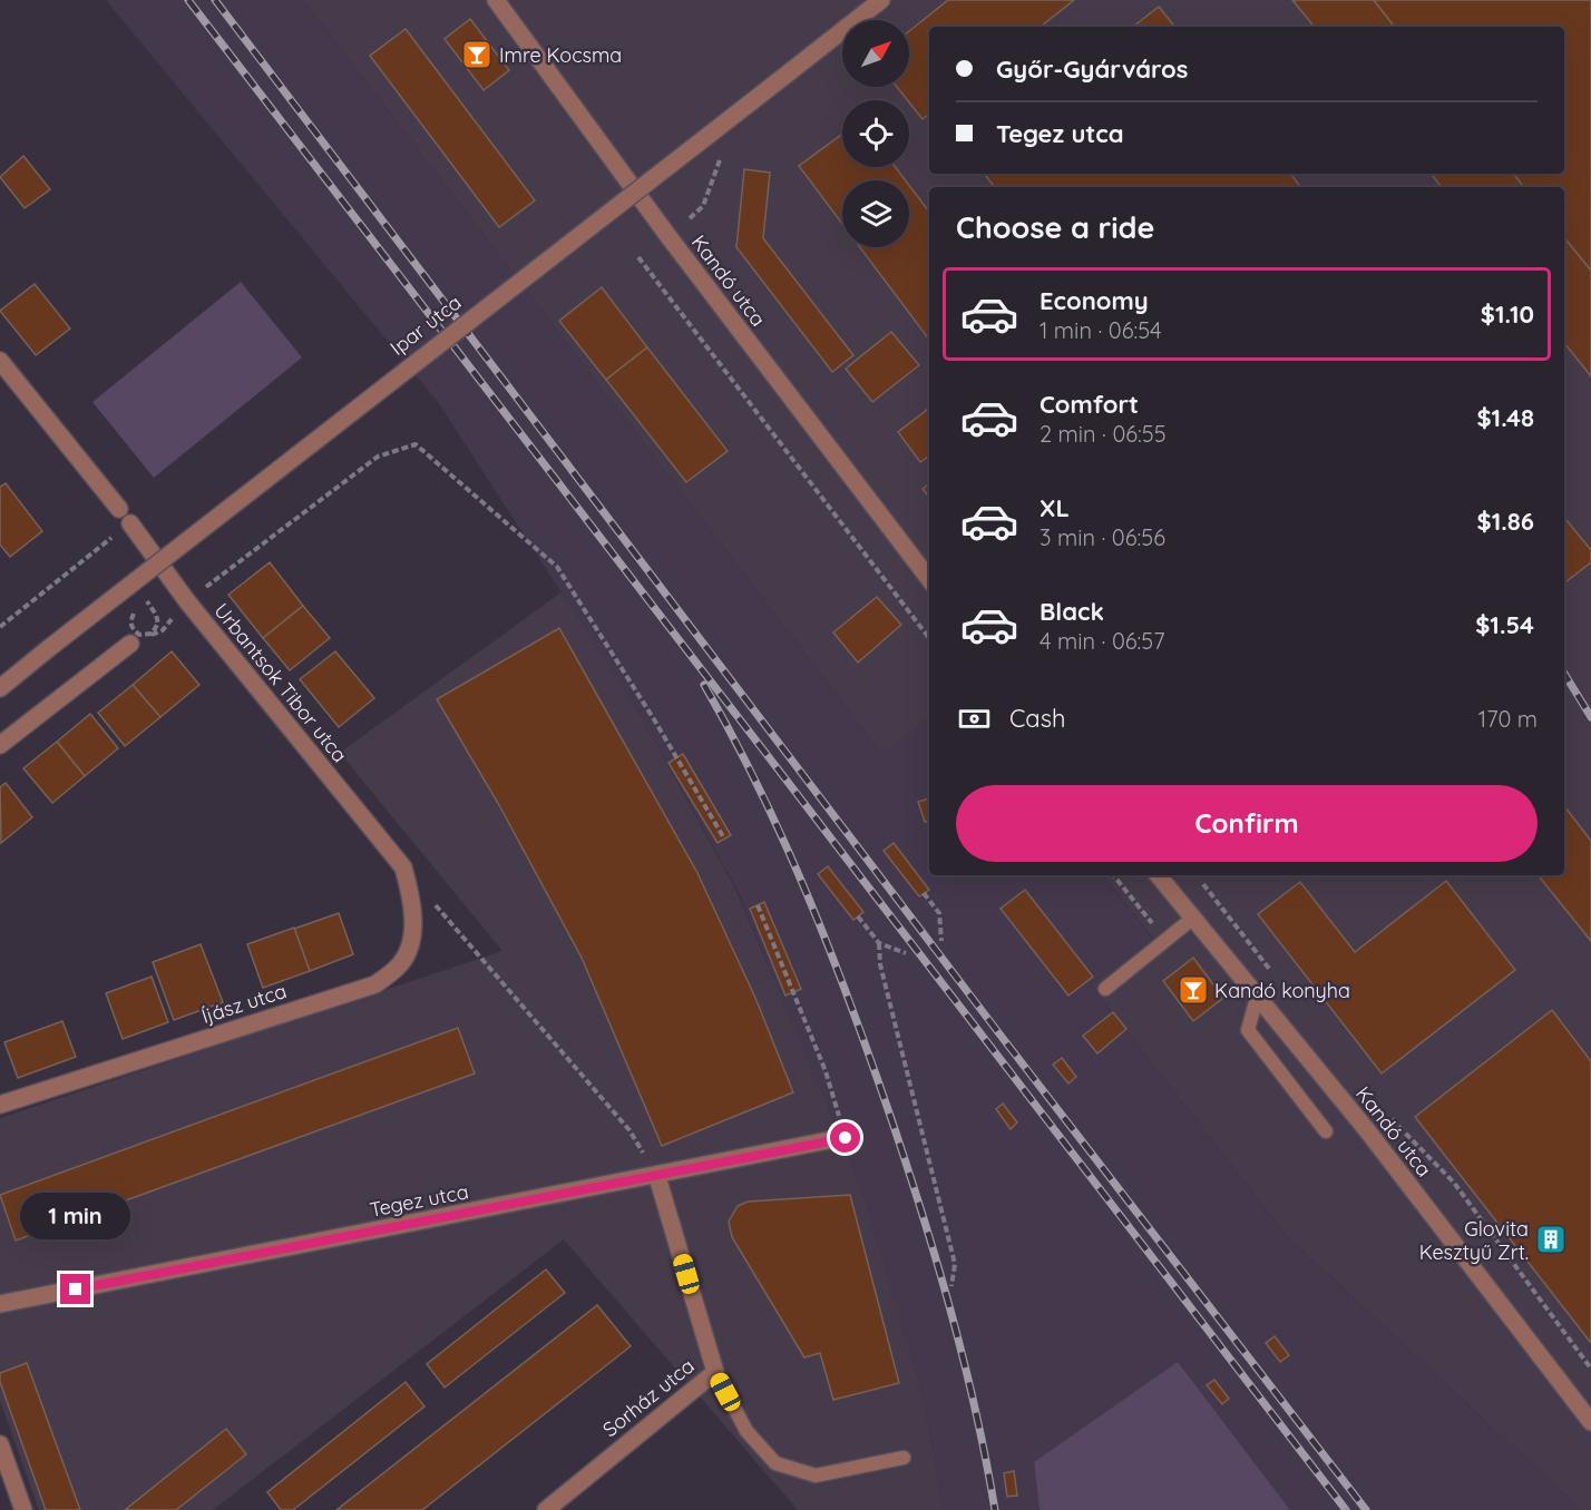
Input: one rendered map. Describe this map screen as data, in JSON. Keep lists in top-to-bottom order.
{
  "streets": {
    "street": [
      "Kandó utca",
      "Ipar utca",
      "Urbantsok Tibor utca",
      "Íjász utca",
      "Tegez utca",
      "Sorház utca"
    ]
  },
  "crossings": [
    ["Urbantsok Tibor utca", "Íjász utca"],
    ["Tegez utca", "Sorház utca"]
  ],
  "places": {
    "bar": ["Imre Kocsma", "Kandó konyha"],
    "building": ["Glovita Kesztyű Zrt."]
  },
  "north": "top right",
  "page": {
    "banner": ["Győr-Gyárváros", "Tegez utca"],
    "heading": "Choose a ride",
    "list": [
      {
        "name": "Economy",
        "note": "1 min · 06:54",
        "value": "$1.10"
      },
      {
        "name": "Comfort",
        "note": "2 min · 06:55",
        "value": "$1.48"
      },
      {
        "name": "XL",
        "note": "3 min · 06:56",
        "value": "$1.86"
      },
      {
        "name": "Black",
        "note": "4 min · 06:57",
        "value": "$1.54"
      }
    ],
    "pay": ["Cash", "170 m"],
    "buttons": "Confirm",
    "bubble": "1 min"
  }
}
